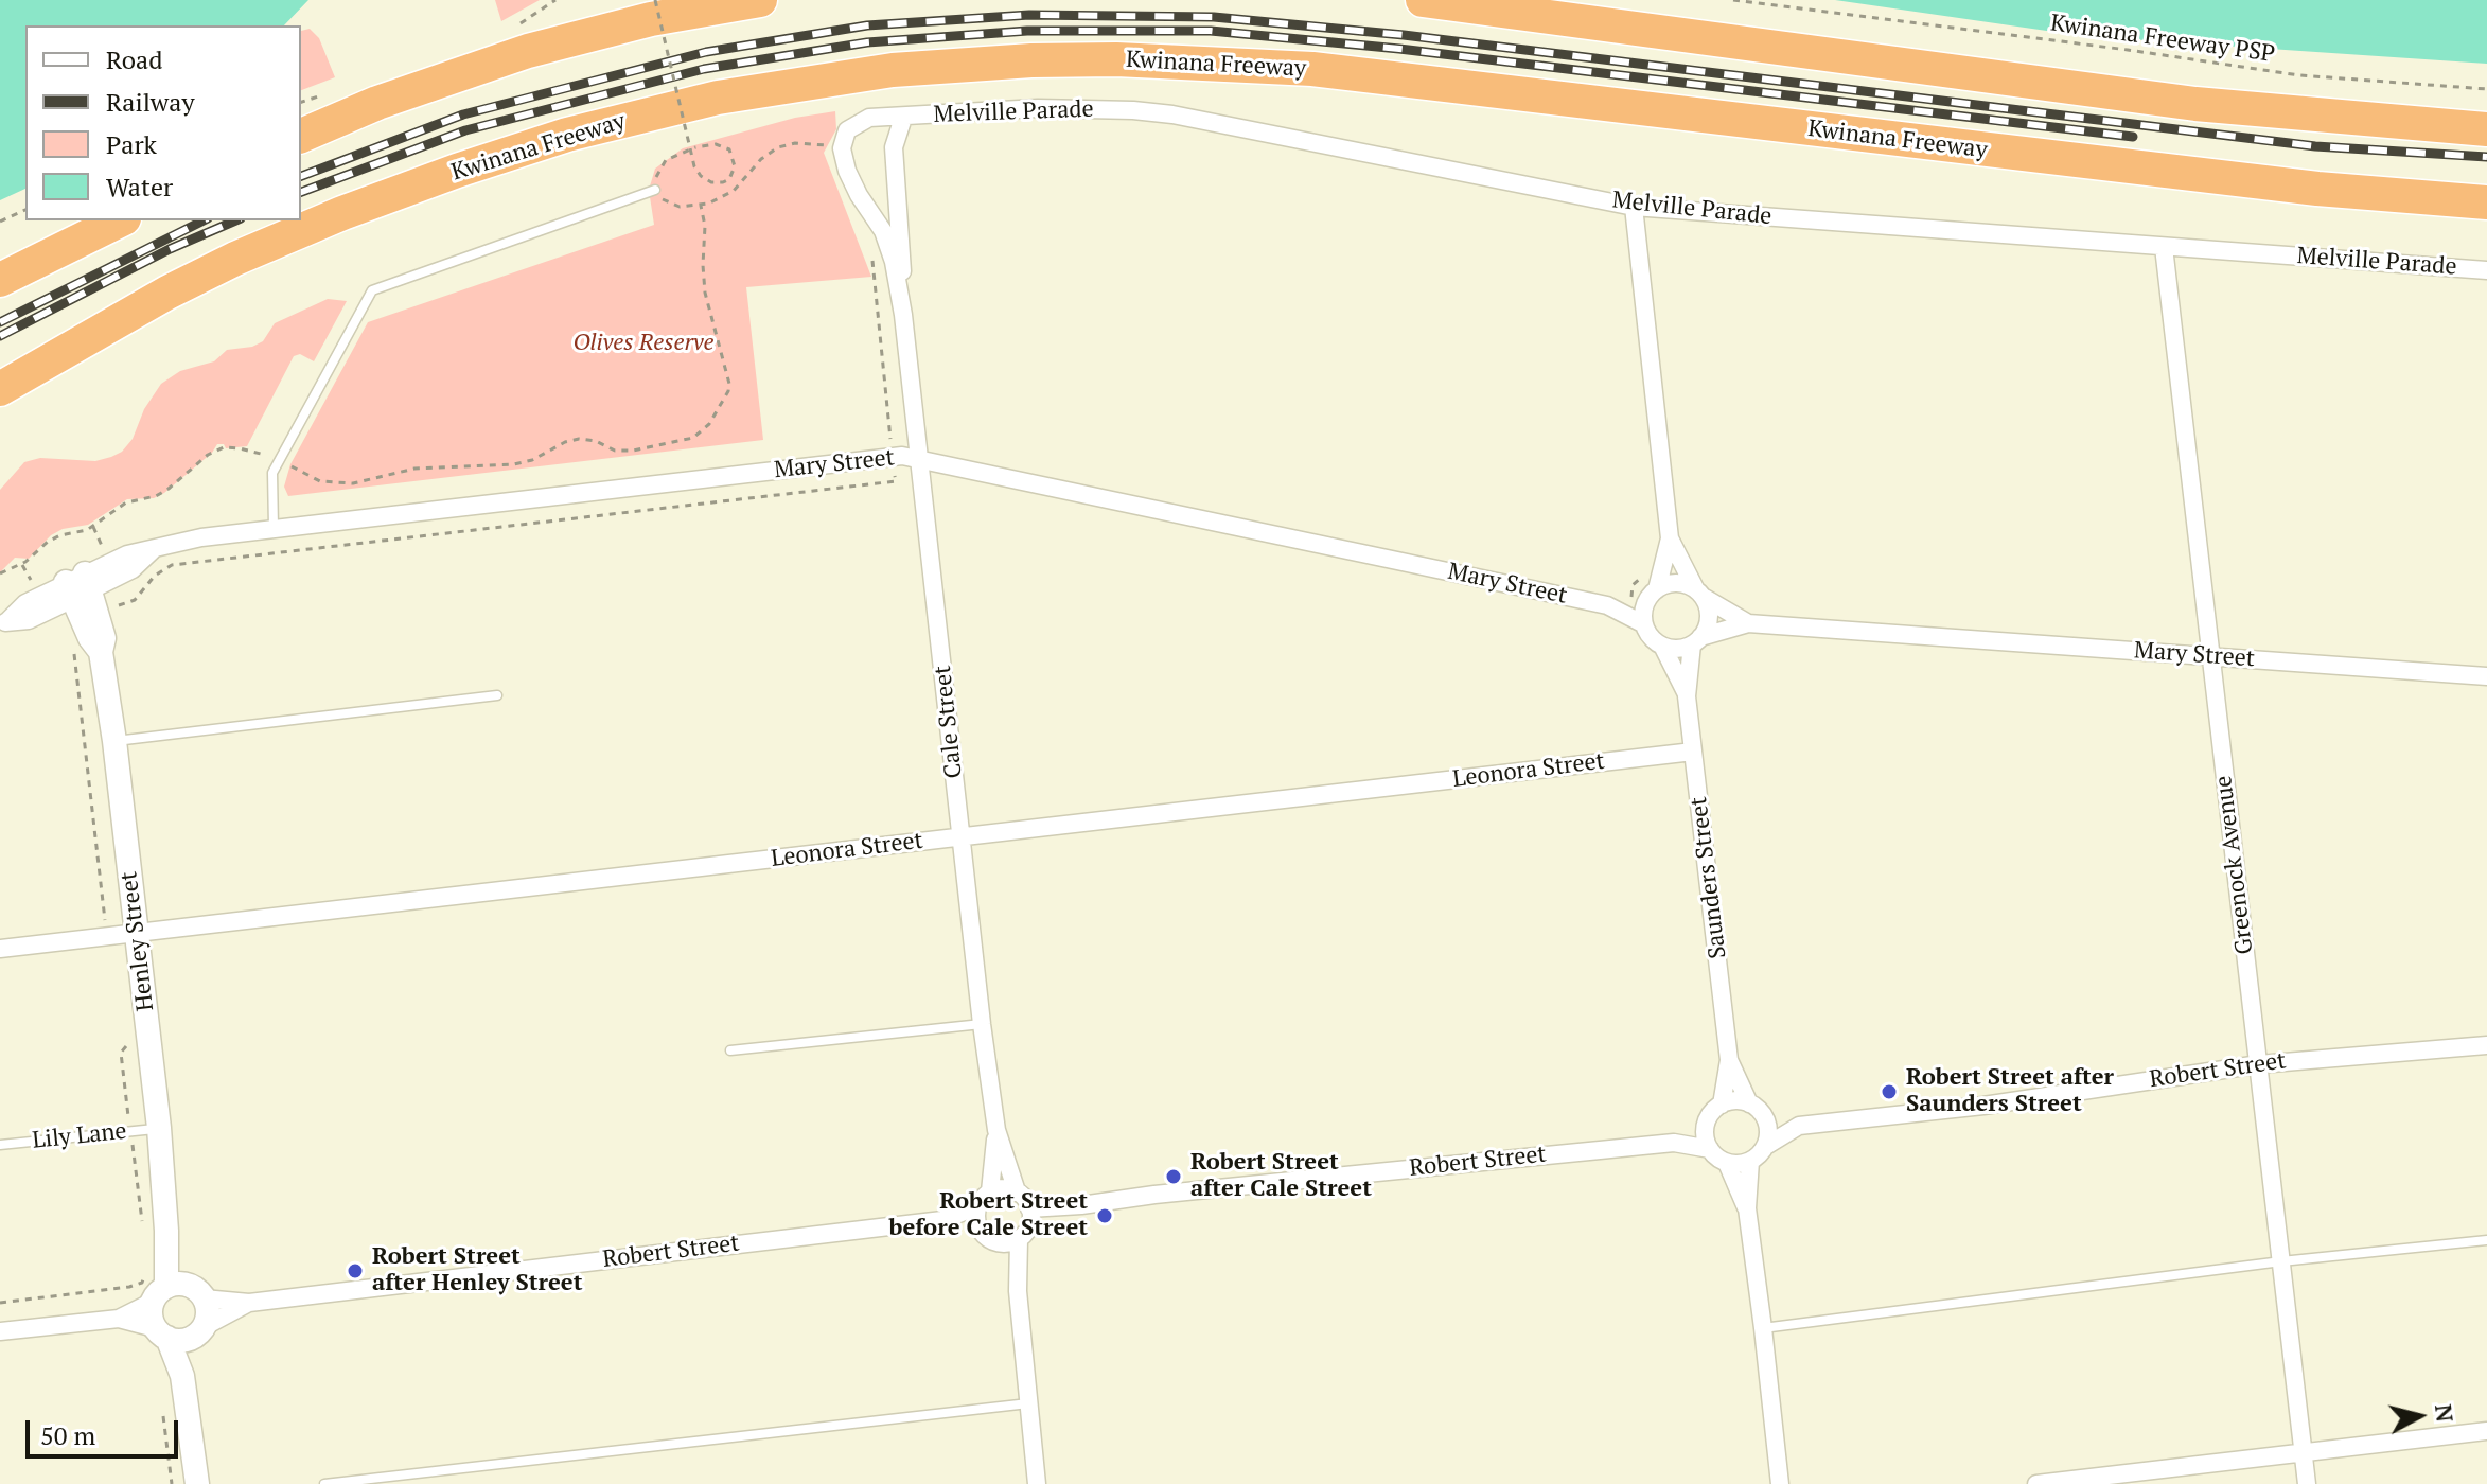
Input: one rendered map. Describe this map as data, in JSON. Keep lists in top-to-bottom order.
{
  "streets": {
    "highway": ["Kwinana Freeway"],
    "street": [
      "Melville Parade",
      "Mary Street",
      "Cale Street",
      "Leonora Street",
      "Greenock Avenue",
      "Saunders Street",
      "Henley Street",
      "Robert Street"
    ],
    "lane": ["Lily Lane"],
    "path": ["Kwinana Freeway PSP"]
  },
  "crossings": [
    ["Melville Parade", "Cale Street"],
    ["Melville Parade", "Greenock Avenue"],
    ["Mary Street", "Cale Street"],
    ["Mary Street", "Greenock Avenue"],
    ["Mary Street", "Saunders Street"],
    ["Mary Street", "Henley Street"],
    ["Cale Street", "Leonora Street"],
    ["Cale Street", "Robert Street"],
    ["Leonora Street", "Saunders Street"],
    ["Leonora Street", "Henley Street"],
    ["Greenock Avenue", "Robert Street"],
    ["Saunders Street", "Robert Street"],
    ["Henley Street", "Robert Street"],
    ["Henley Street", "Lily Lane"]
  ],
  "parks": ["Olives Reserve"],
  "places": [
    "Robert Street after Saunders Street",
    "Robert Street after Cale Street",
    "Robert Street before Cale Street",
    "Robert Street after Henley Street"
  ],
  "legend": [
    "Road",
    "Railway",
    "Park",
    "Water"
  ],
  "scale_bar": "50 m",
  "north": "right"
}
